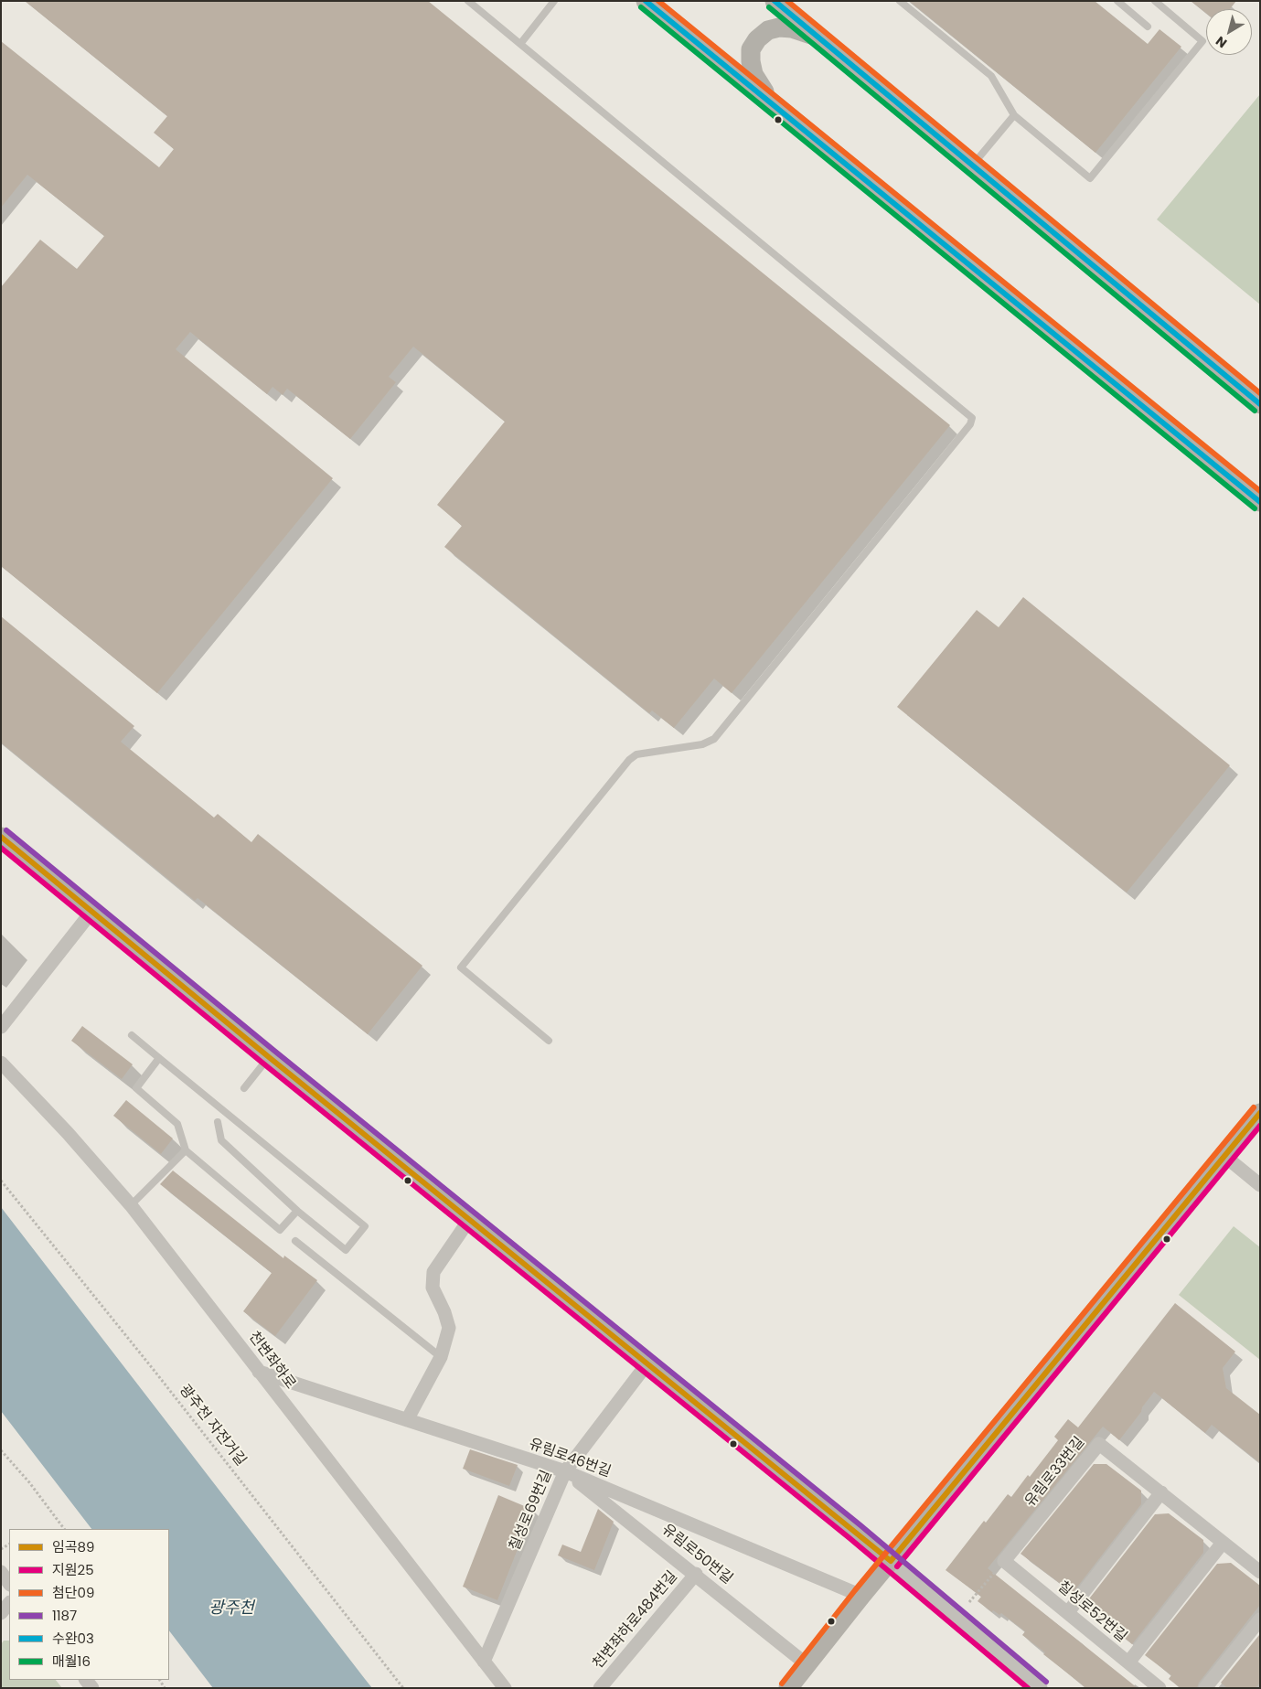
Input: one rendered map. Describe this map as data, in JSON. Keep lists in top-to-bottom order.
{
  "streets": {
    "street": [
      "천변좌하로",
      "유림로46번길",
      "유림로33번길",
      "칠성로69번길",
      "유림로50번길",
      "칠성로52번길",
      "천변좌하로484번길"
    ],
    "path": ["광주천 자전거길"]
  },
  "crossings": [
    ["천변좌하로", "유림로46번길"],
    ["천변좌하로", "칠성로69번길"],
    ["유림로46번길", "칠성로69번길"],
    ["유림로46번길", "유림로50번길"],
    ["유림로33번길", "칠성로52번길"],
    ["칠성로69번길", "유림로50번길"],
    ["유림로50번길", "천변좌하로484번길"]
  ],
  "water": ["광주천"],
  "lines": [
    "transit line 첨단09",
    "transit line 수완03",
    "transit line 매월16",
    "transit line 1187",
    "transit line 임곡89",
    "transit line 지원25"
  ],
  "legend": [
    "임곡89",
    "지원25",
    "첨단09",
    "1187",
    "수완03",
    "매월16"
  ],
  "north": "bottom left"
}
